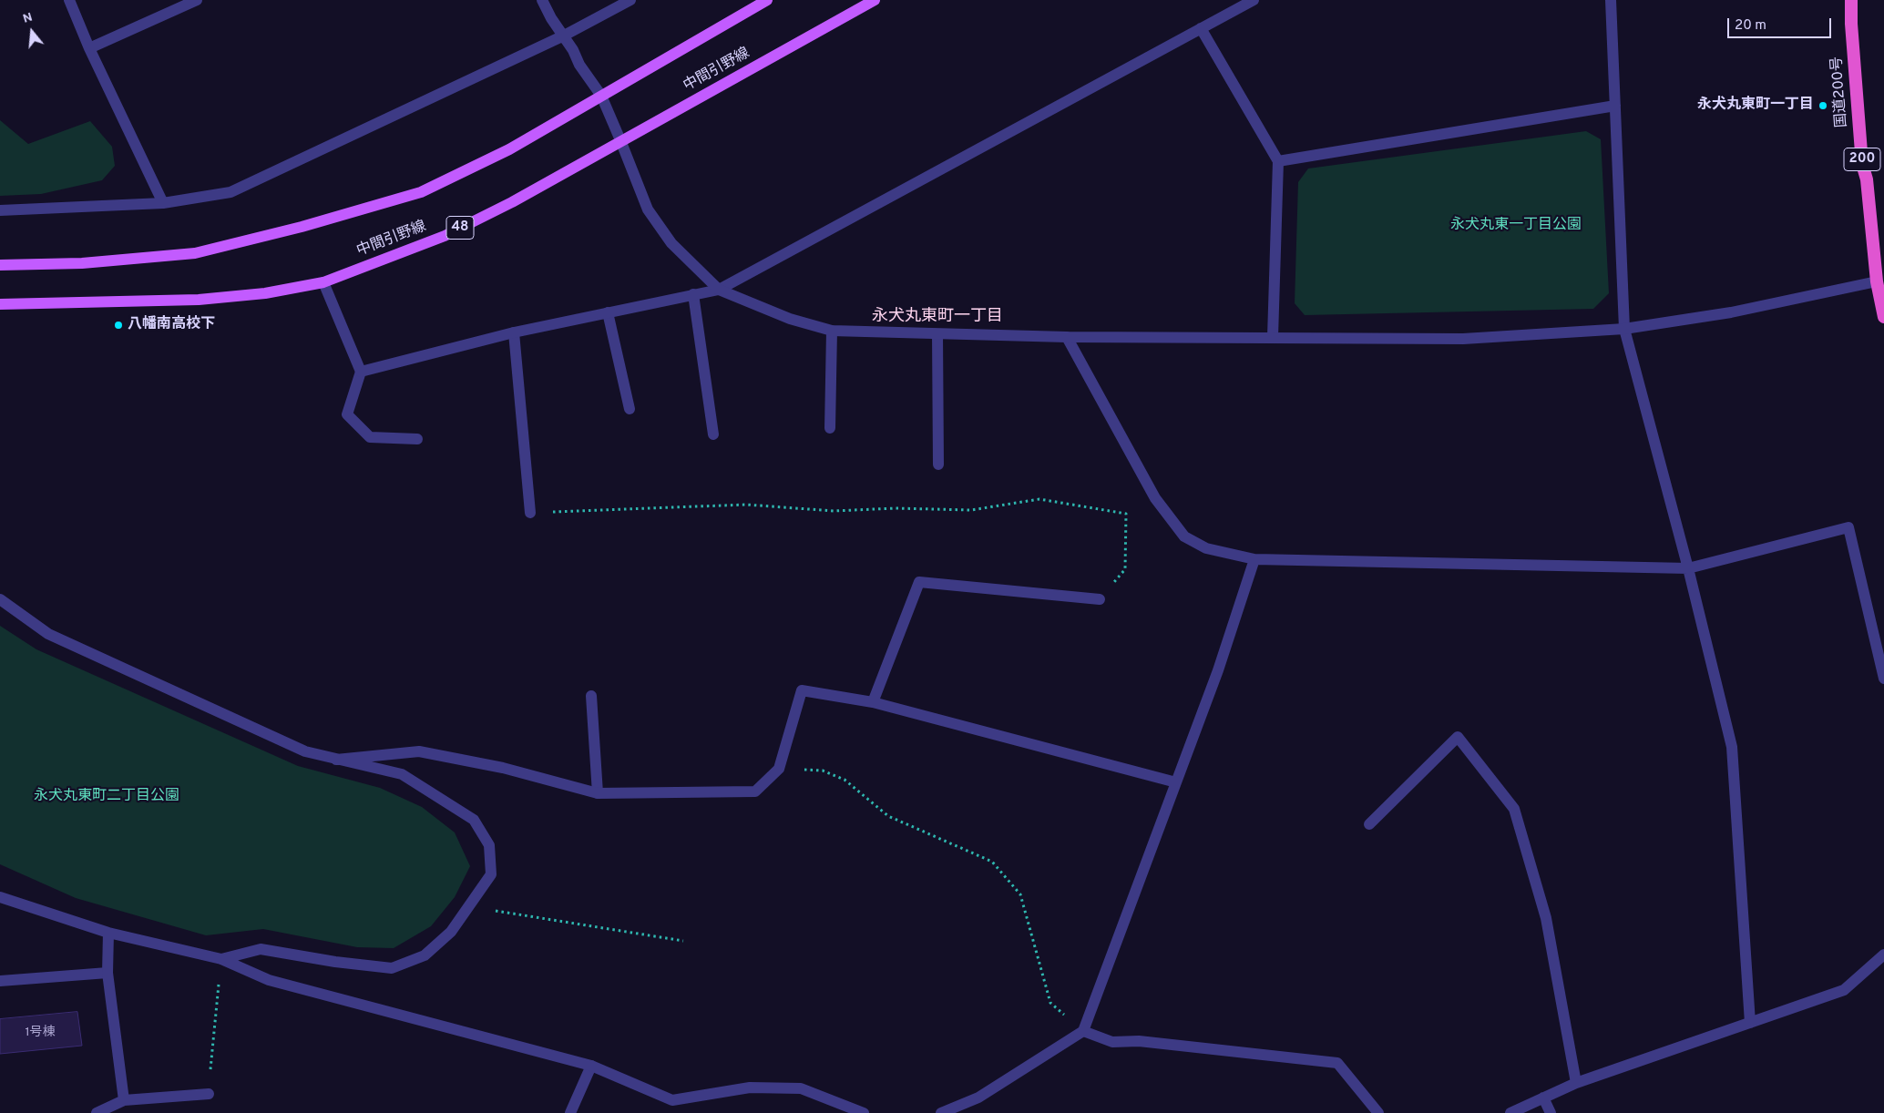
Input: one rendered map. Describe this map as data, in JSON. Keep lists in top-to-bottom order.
{
  "streets": {
    "highway": ["国道200号", "200"],
    "main road": ["中間引野線", "48"]
  },
  "districts": ["永犬丸東町一丁目"],
  "parks": ["永犬丸東一丁目公園", "永犬丸東町二丁目公園"],
  "places": ["永犬丸東町一丁目", "八幡南高校下"],
  "house_numbers": ["1号棟"],
  "scale_bar": "20 m",
  "north": "top"
}
